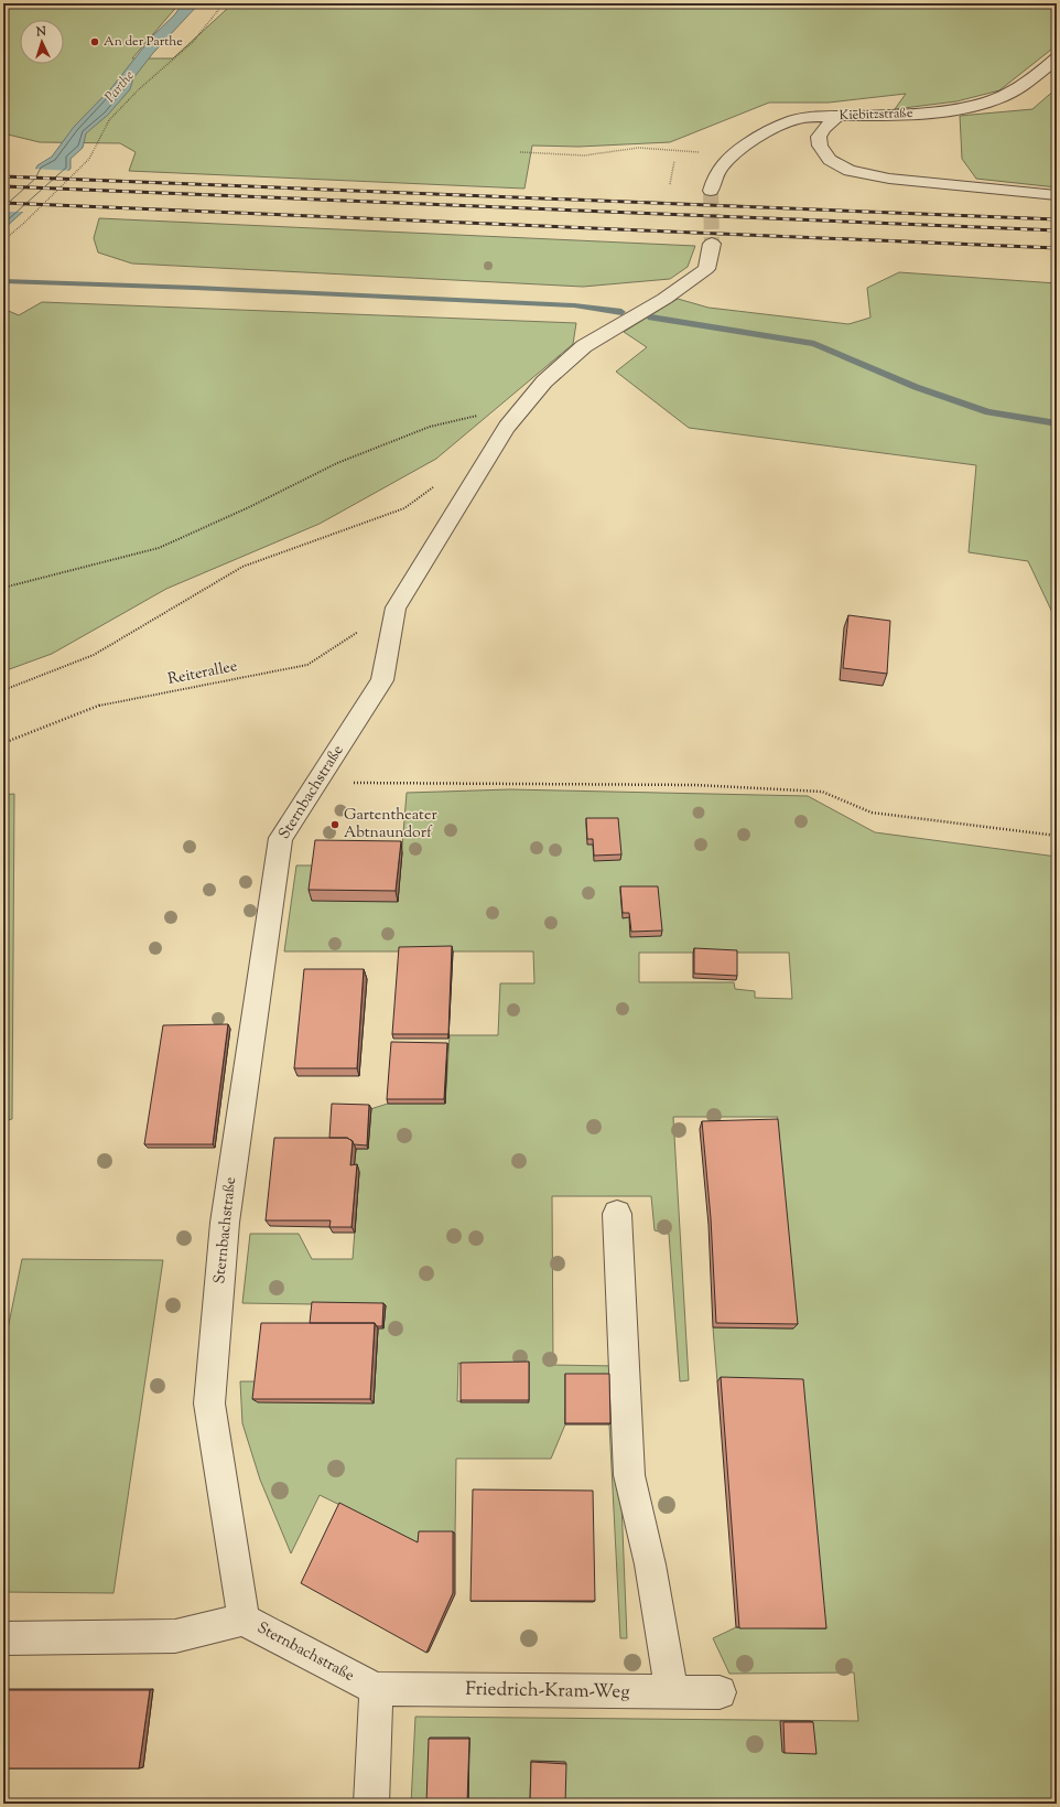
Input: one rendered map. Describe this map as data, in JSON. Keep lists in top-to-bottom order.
{
  "streets": {
    "street": ["Kiebitzstraße", "Sternbachstraße", "Friedrich-Kram-Weg"],
    "path": ["Reiterallee"]
  },
  "crossings": [
    ["Reiterallee", "Sternbachstraße"],
    ["Sternbachstraße", "Friedrich-Kram-Weg"]
  ],
  "water": ["Parthe"],
  "places": ["An der Parthe", "Gartentheater Abtnaundorf"],
  "north": "top"
}
